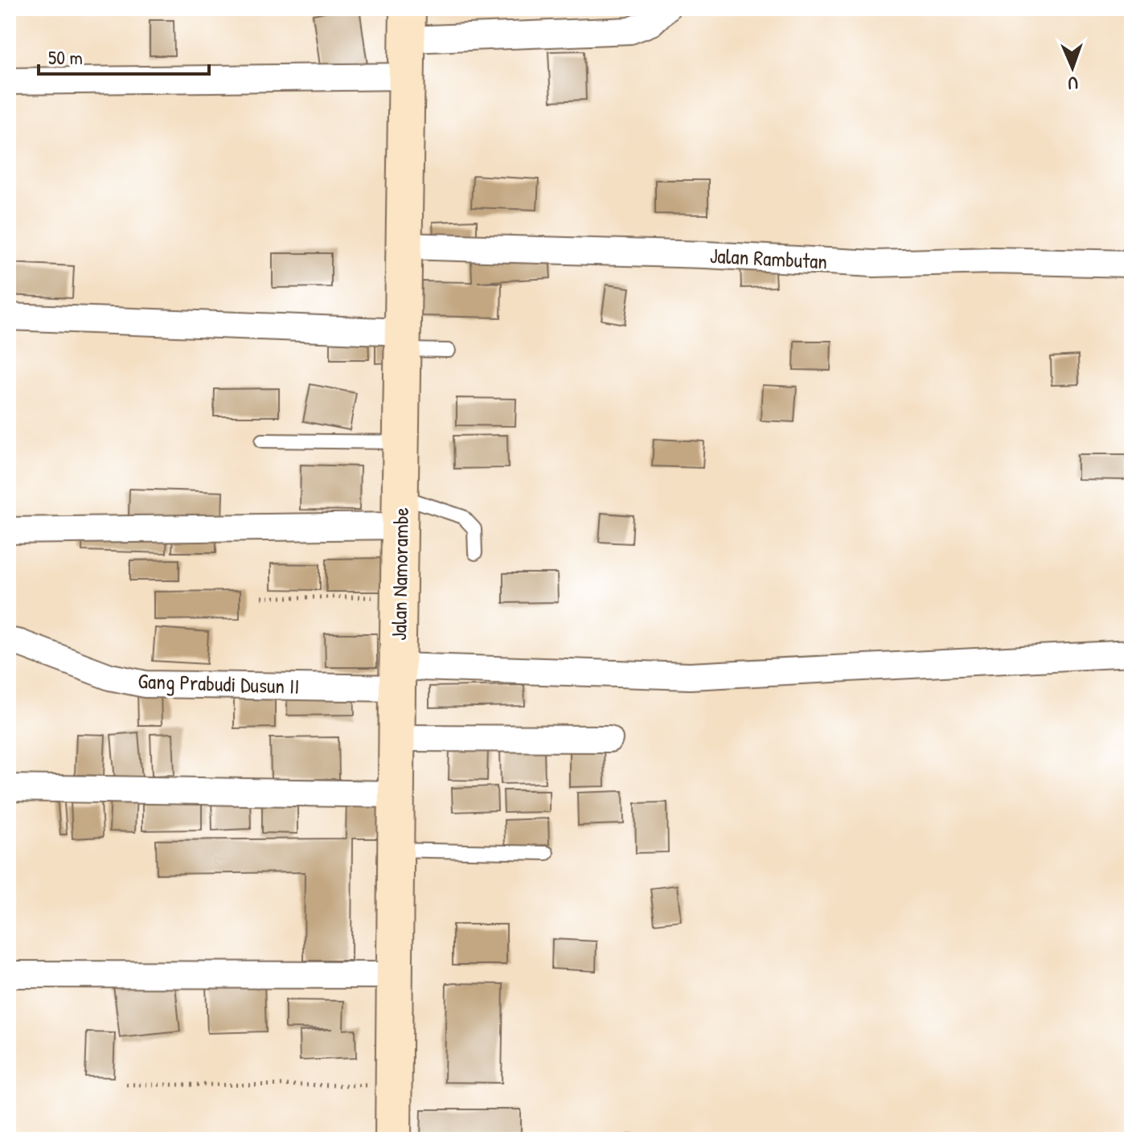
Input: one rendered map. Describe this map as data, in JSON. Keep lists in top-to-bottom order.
{
  "streets": {
    "street": ["Jalan Rambutan", "Jalan Namorambe", "Gang Prabudi Dusun II"]
  },
  "crossings": [
    ["Jalan Rambutan", "Jalan Namorambe"],
    ["Jalan Namorambe", "Gang Prabudi Dusun II"]
  ],
  "scale_bar": "50 m",
  "north": "bottom"
}
